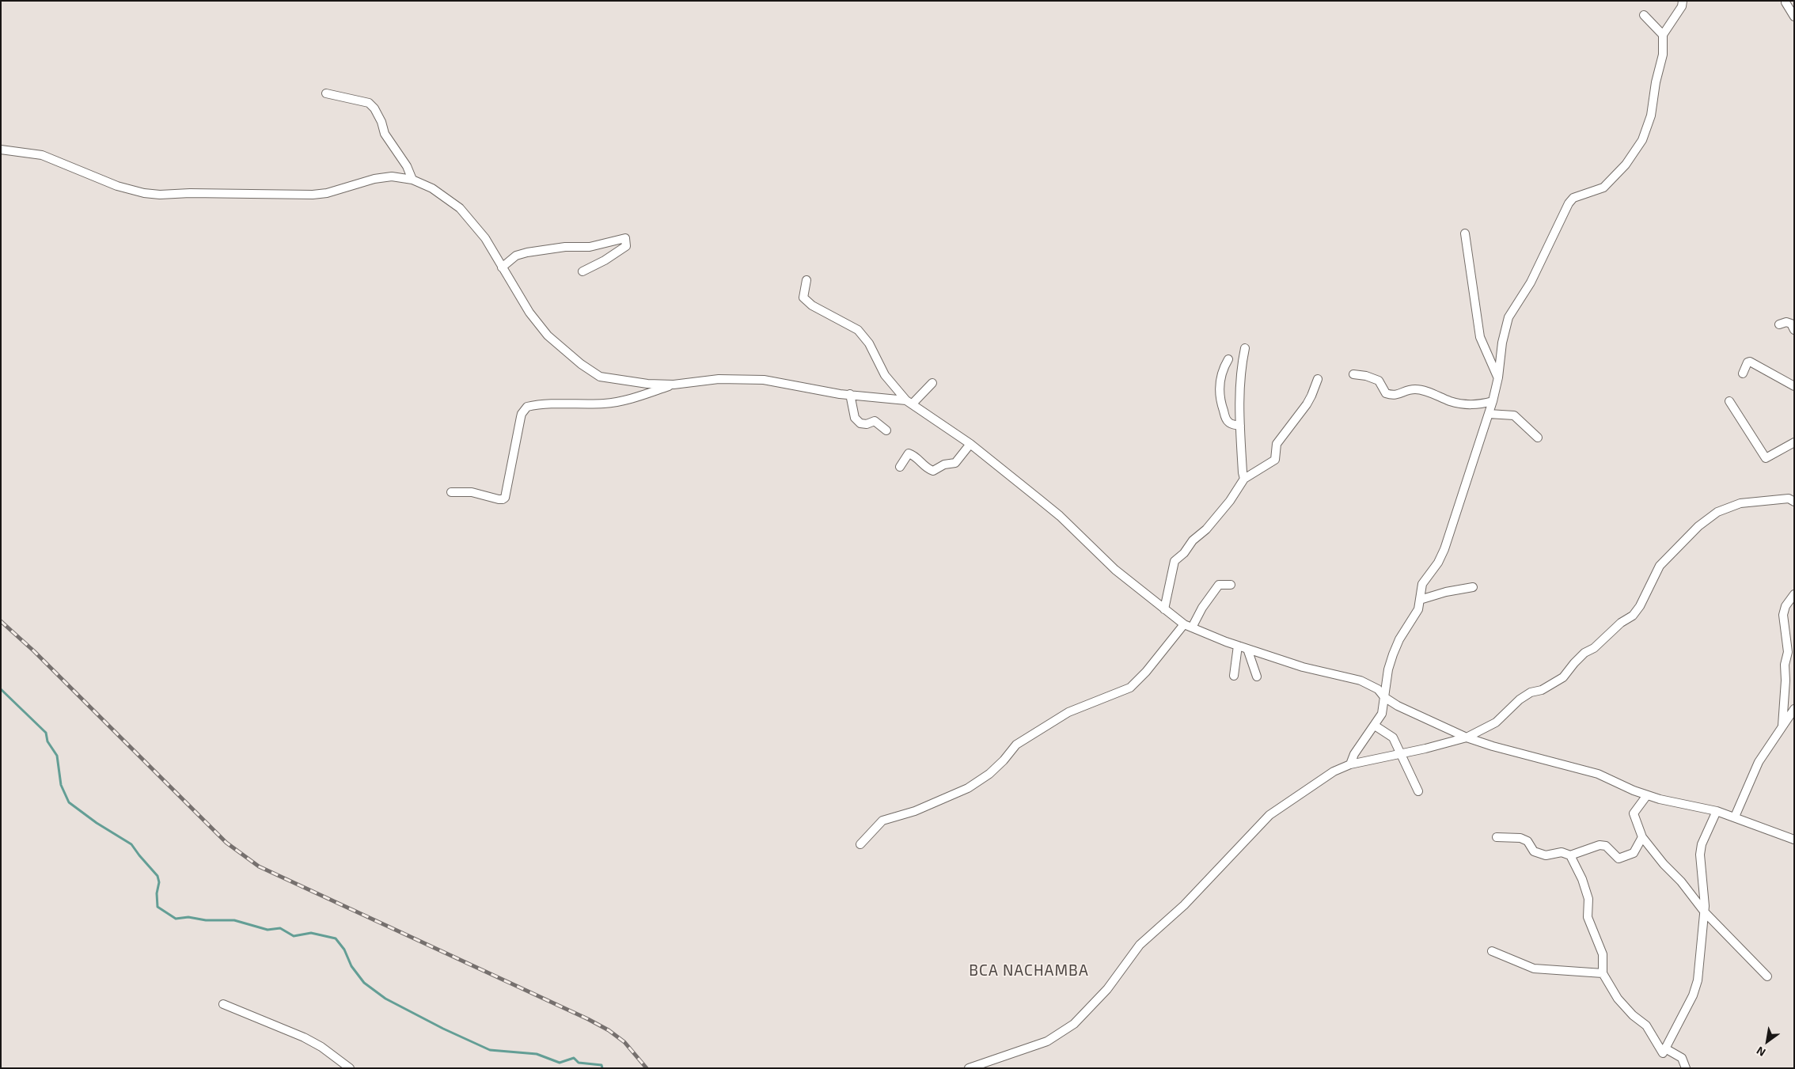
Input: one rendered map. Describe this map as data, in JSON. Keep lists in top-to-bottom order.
{
  "districts": ["BCA NACHAMBA"],
  "north": "bottom left"
}
